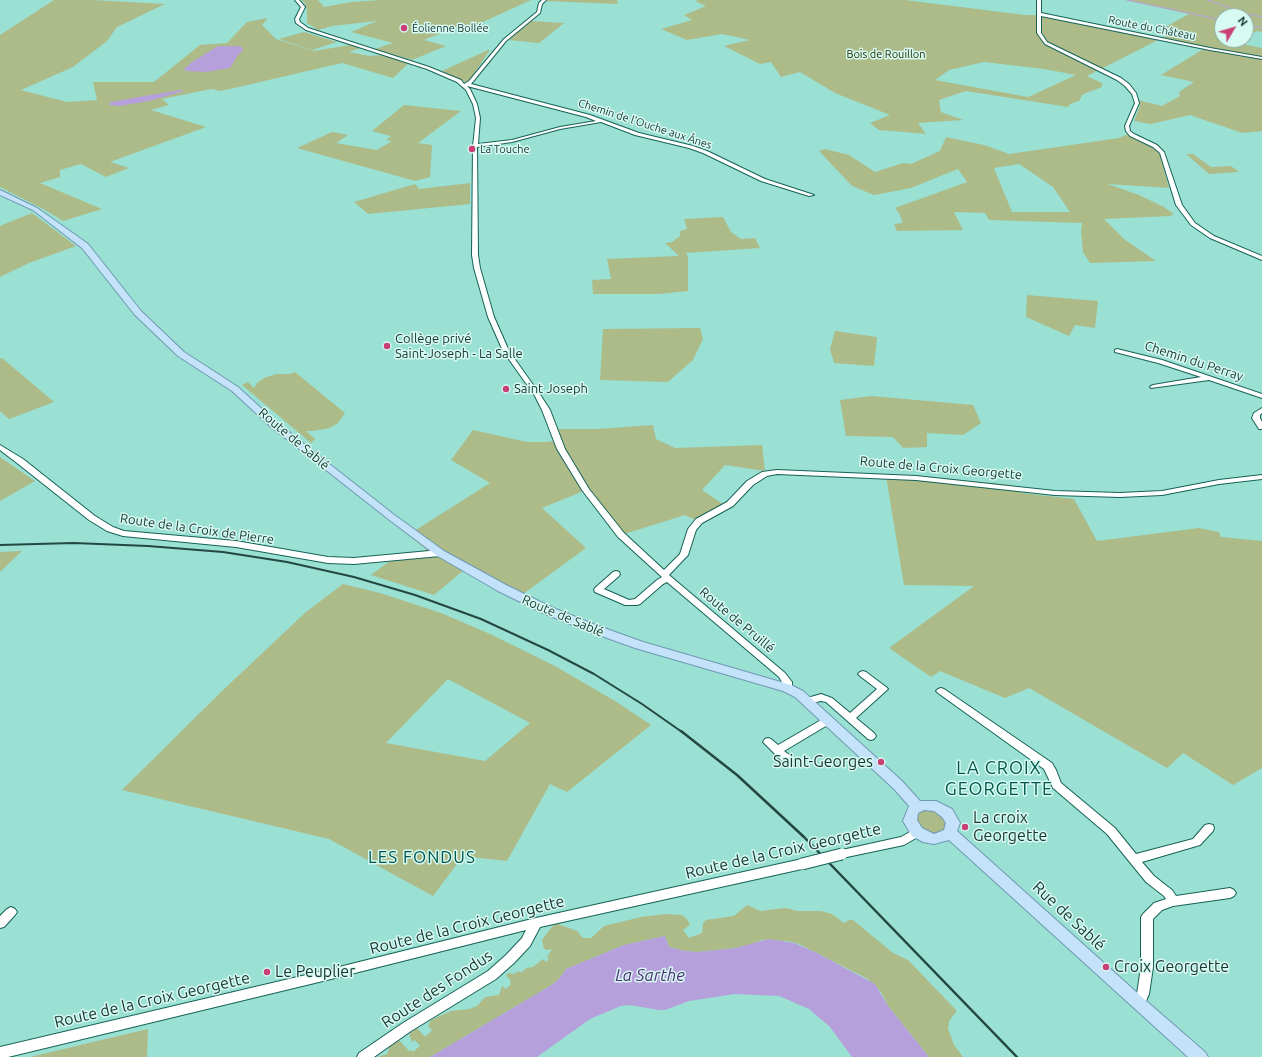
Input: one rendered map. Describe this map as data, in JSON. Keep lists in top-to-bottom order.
{
  "streets": {
    "main road": ["Route de Sablé", "Rue de Sablé"],
    "street": [
      "Route du Château",
      "Chemin de l'Ouche aux Ânes",
      "Chemin du Perray",
      "Route de la Croix Georgette",
      "Route de la Croix de Pierre",
      "Route de Pruillé",
      "Route des Fondus"
    ]
  },
  "crossings": [
    ["Chemin de l'Ouche aux Ânes", "Route de Pruillé"],
    ["Route de Sablé", "Route de la Croix Georgette"],
    ["Route de Sablé", "Route de la Croix de Pierre"],
    ["Route de Sablé", "Route de Pruillé"],
    ["Route de Sablé", "Rue de Sablé"],
    ["Route de la Croix Georgette", "Route de Pruillé"],
    ["Route de la Croix Georgette", "Rue de Sablé"],
    ["Route de la Croix Georgette", "Route des Fondus"]
  ],
  "districts": ["LA CROIX GEORGETTE", "LES FONDUS"],
  "water": ["La Sarthe"],
  "parks": ["Bois de Rouillon"],
  "places": [
    "Éolienne Bollée",
    "La Touche",
    "Collège privé Saint-Joseph - La Salle",
    "Saint Joseph",
    "Saint-Georges",
    "La croix Georgette",
    "Croix Georgette",
    "Le Peuplier"
  ],
  "north": "top right"
}
